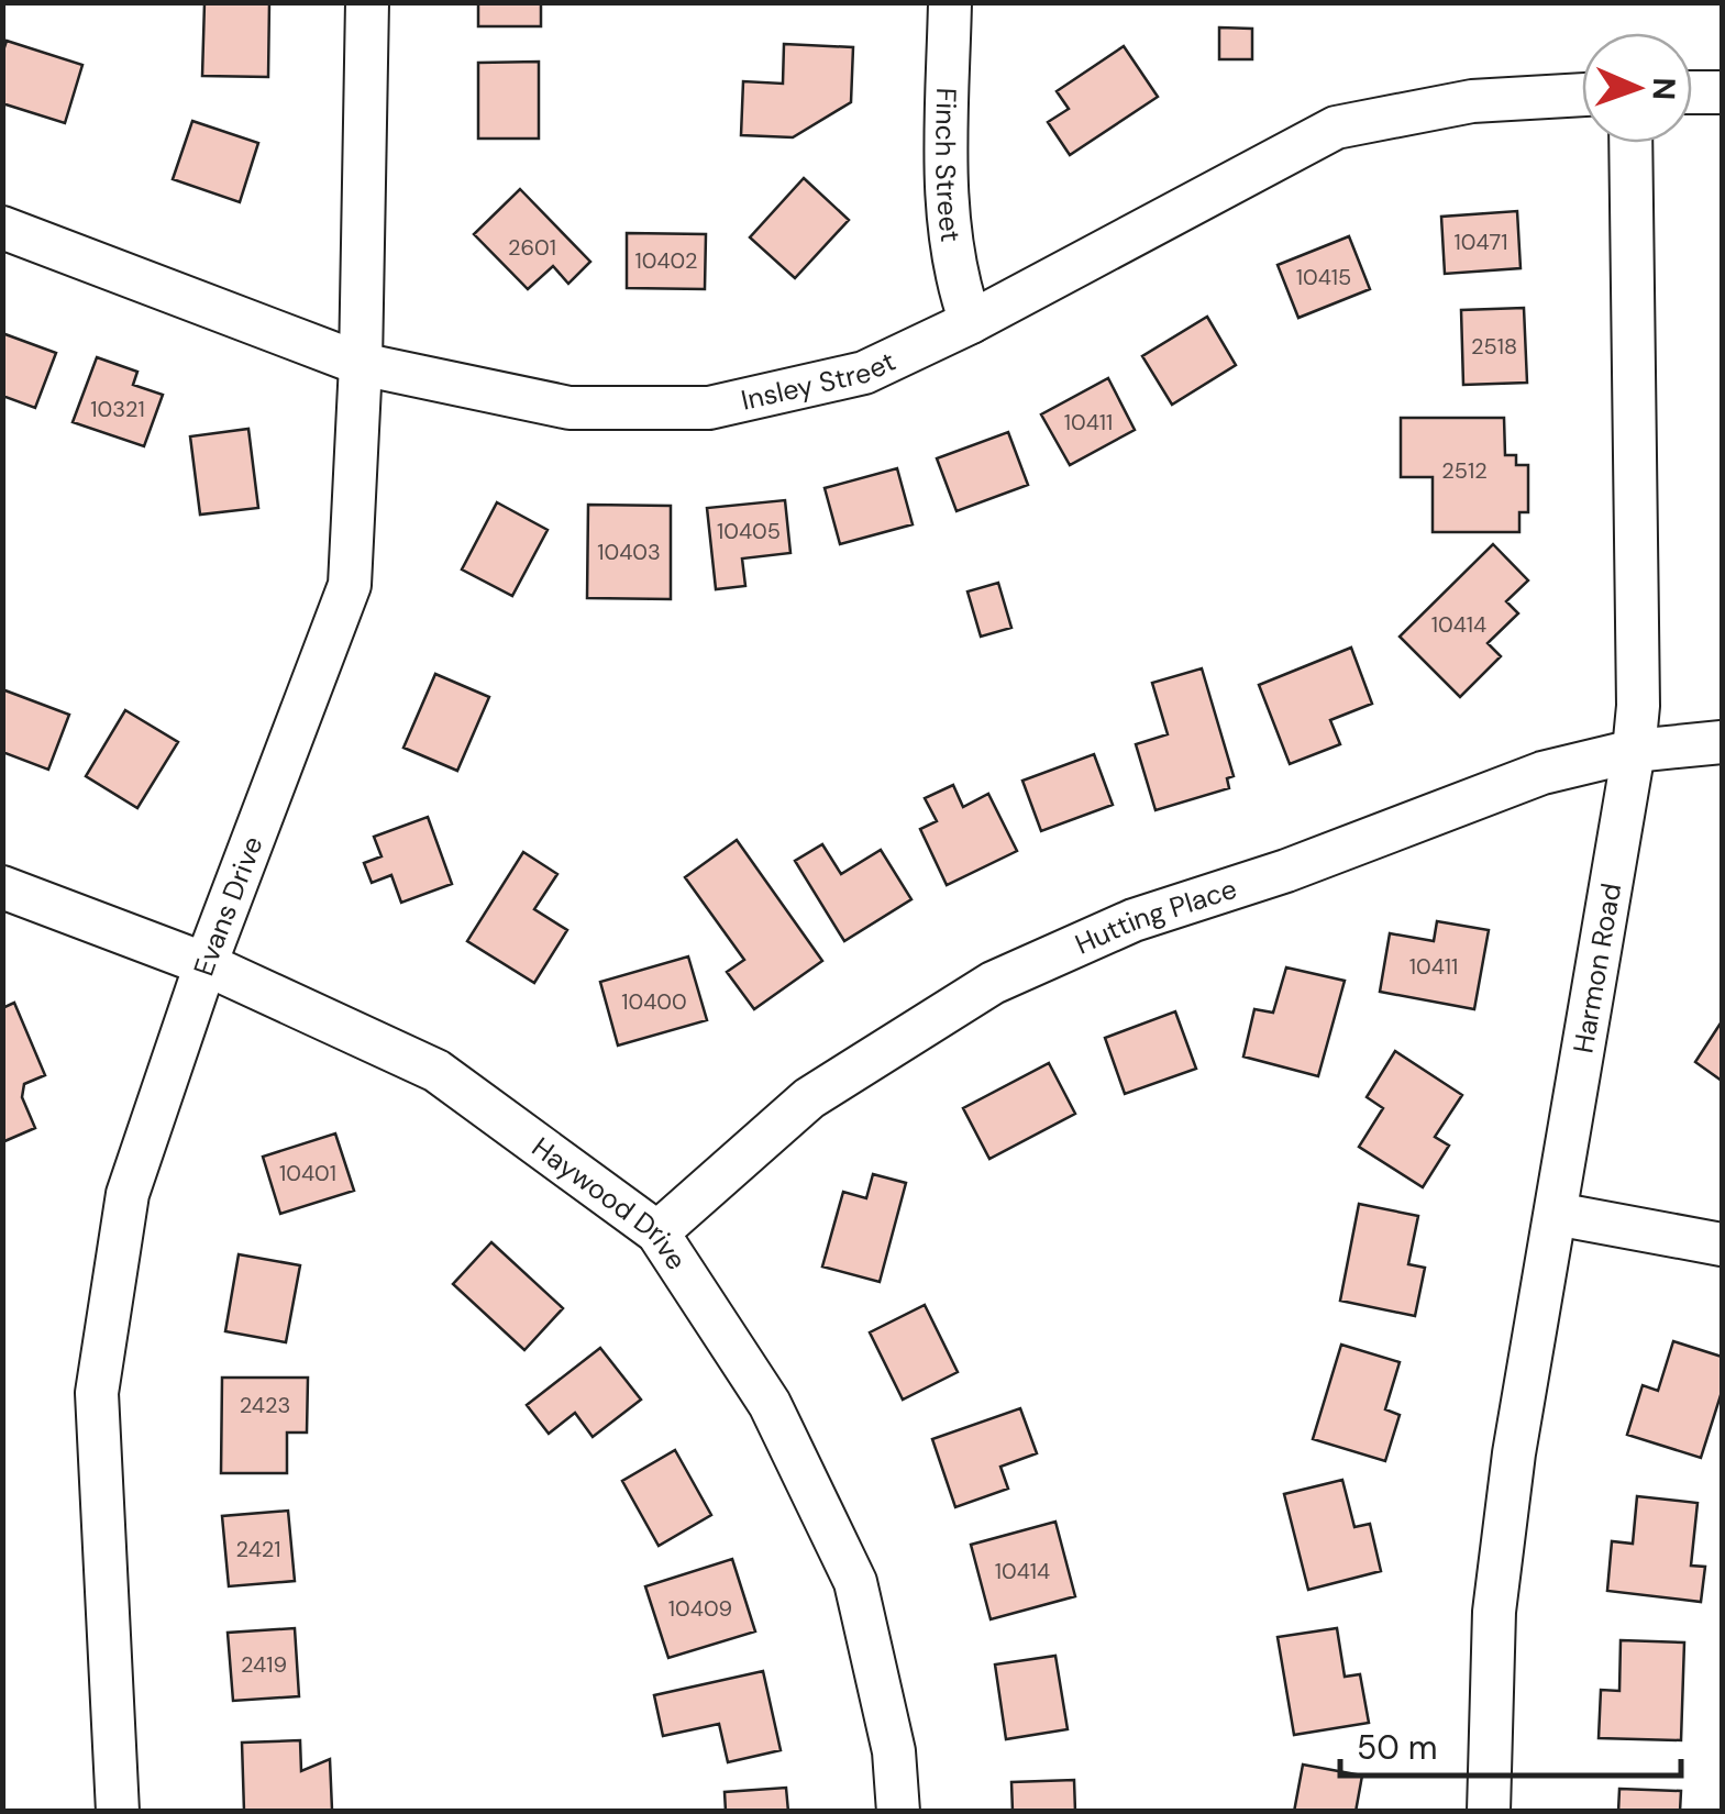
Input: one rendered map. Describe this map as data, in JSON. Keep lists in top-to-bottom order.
{
  "streets": {
    "street": [
      "Finch Street",
      "Insley Street",
      "Evans Drive",
      "Hutting Place",
      "Harmon Road",
      "Haywood Drive"
    ]
  },
  "crossings": [
    ["Finch Street", "Insley Street"],
    ["Insley Street", "Evans Drive"],
    ["Evans Drive", "Haywood Drive"],
    ["Hutting Place", "Harmon Road"],
    ["Hutting Place", "Haywood Drive"]
  ],
  "house_numbers": [
    "10471",
    "2601",
    "10402",
    "10415",
    "2518",
    "10321",
    "10411",
    "2512",
    "10405",
    "10403",
    "10414",
    "10411",
    "10400",
    "10401",
    "2423",
    "2421",
    "10414",
    "10409",
    "2419"
  ],
  "scale_bar": "50 m",
  "north": "right"
}
